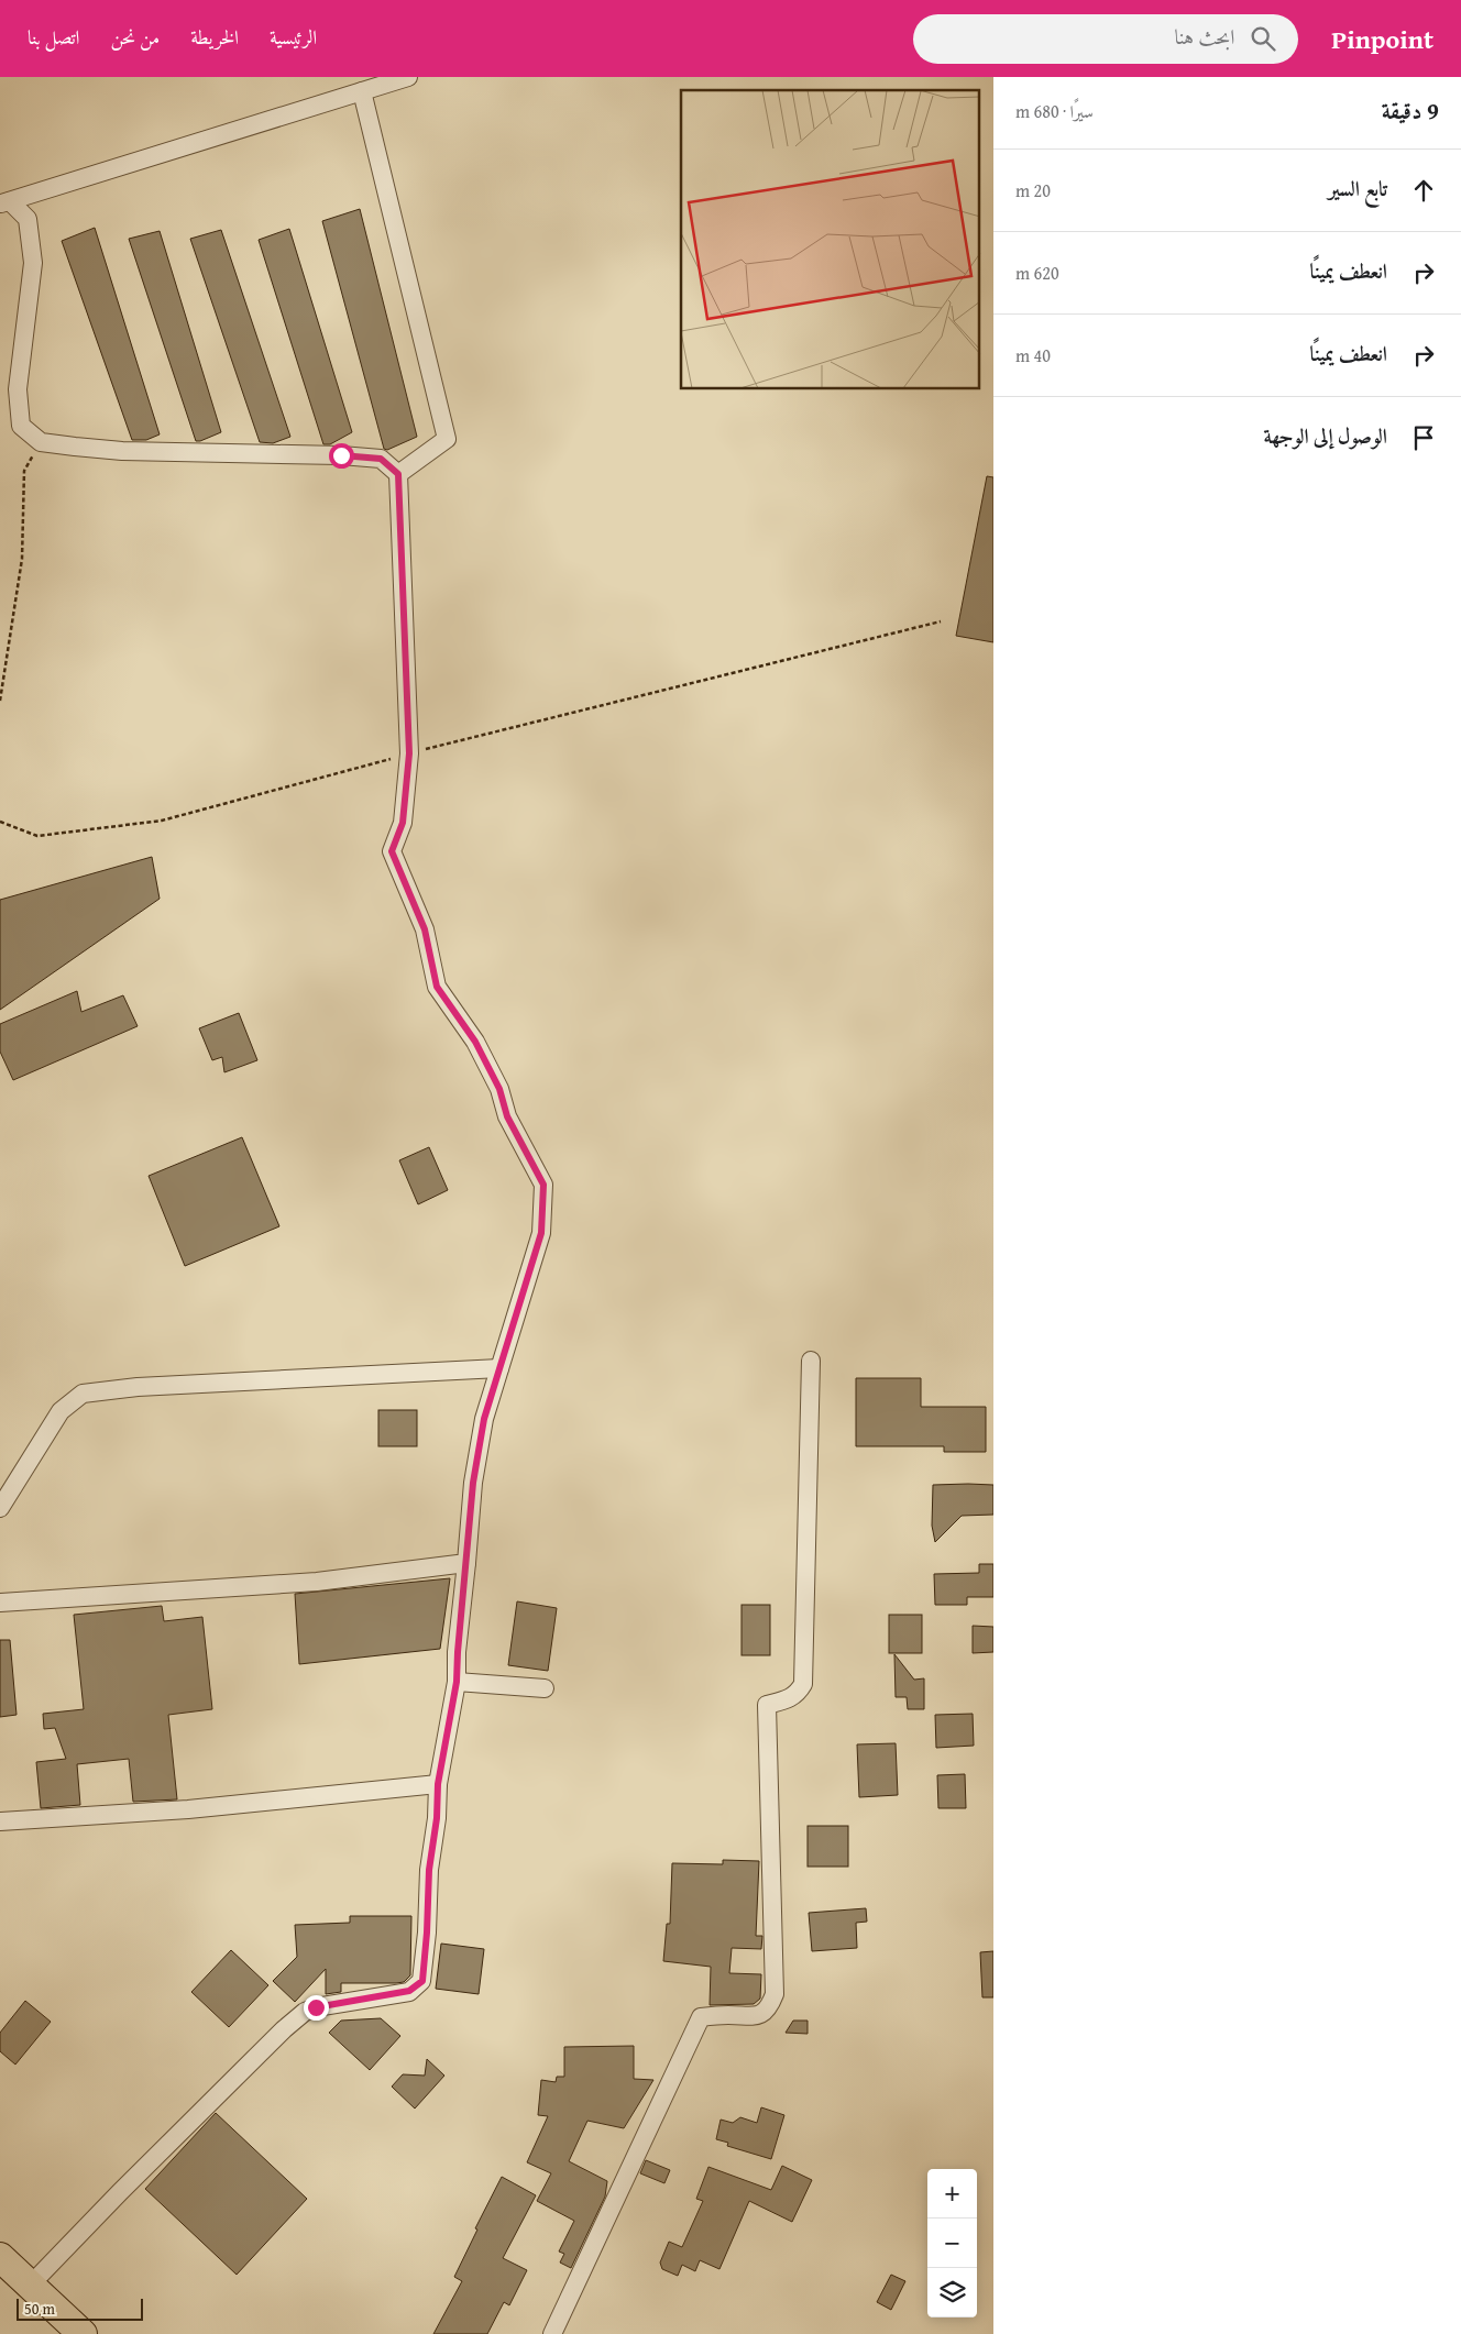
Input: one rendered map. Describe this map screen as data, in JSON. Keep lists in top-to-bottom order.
{
  "scale_bar": "50 m",
  "page": {
    "header": "Pinpoint",
    "search": "ابحث هنا",
    "nav": [
      "الرئيسية",
      "الخريطة",
      "من نحن",
      "اتصل بنا"
    ],
    "heading": ["9 دقيقة", "سيرًا · 680 m"],
    "list": [
      ["تابع السير", "20 m"],
      ["انعطف يمينًا", "620 m"],
      ["انعطف يمينًا", "40 m"],
      "الوصول إلى الوجهة"
    ],
    "map_buttons": ["+", "−"],
    "scale": "50 m"
  }
}
